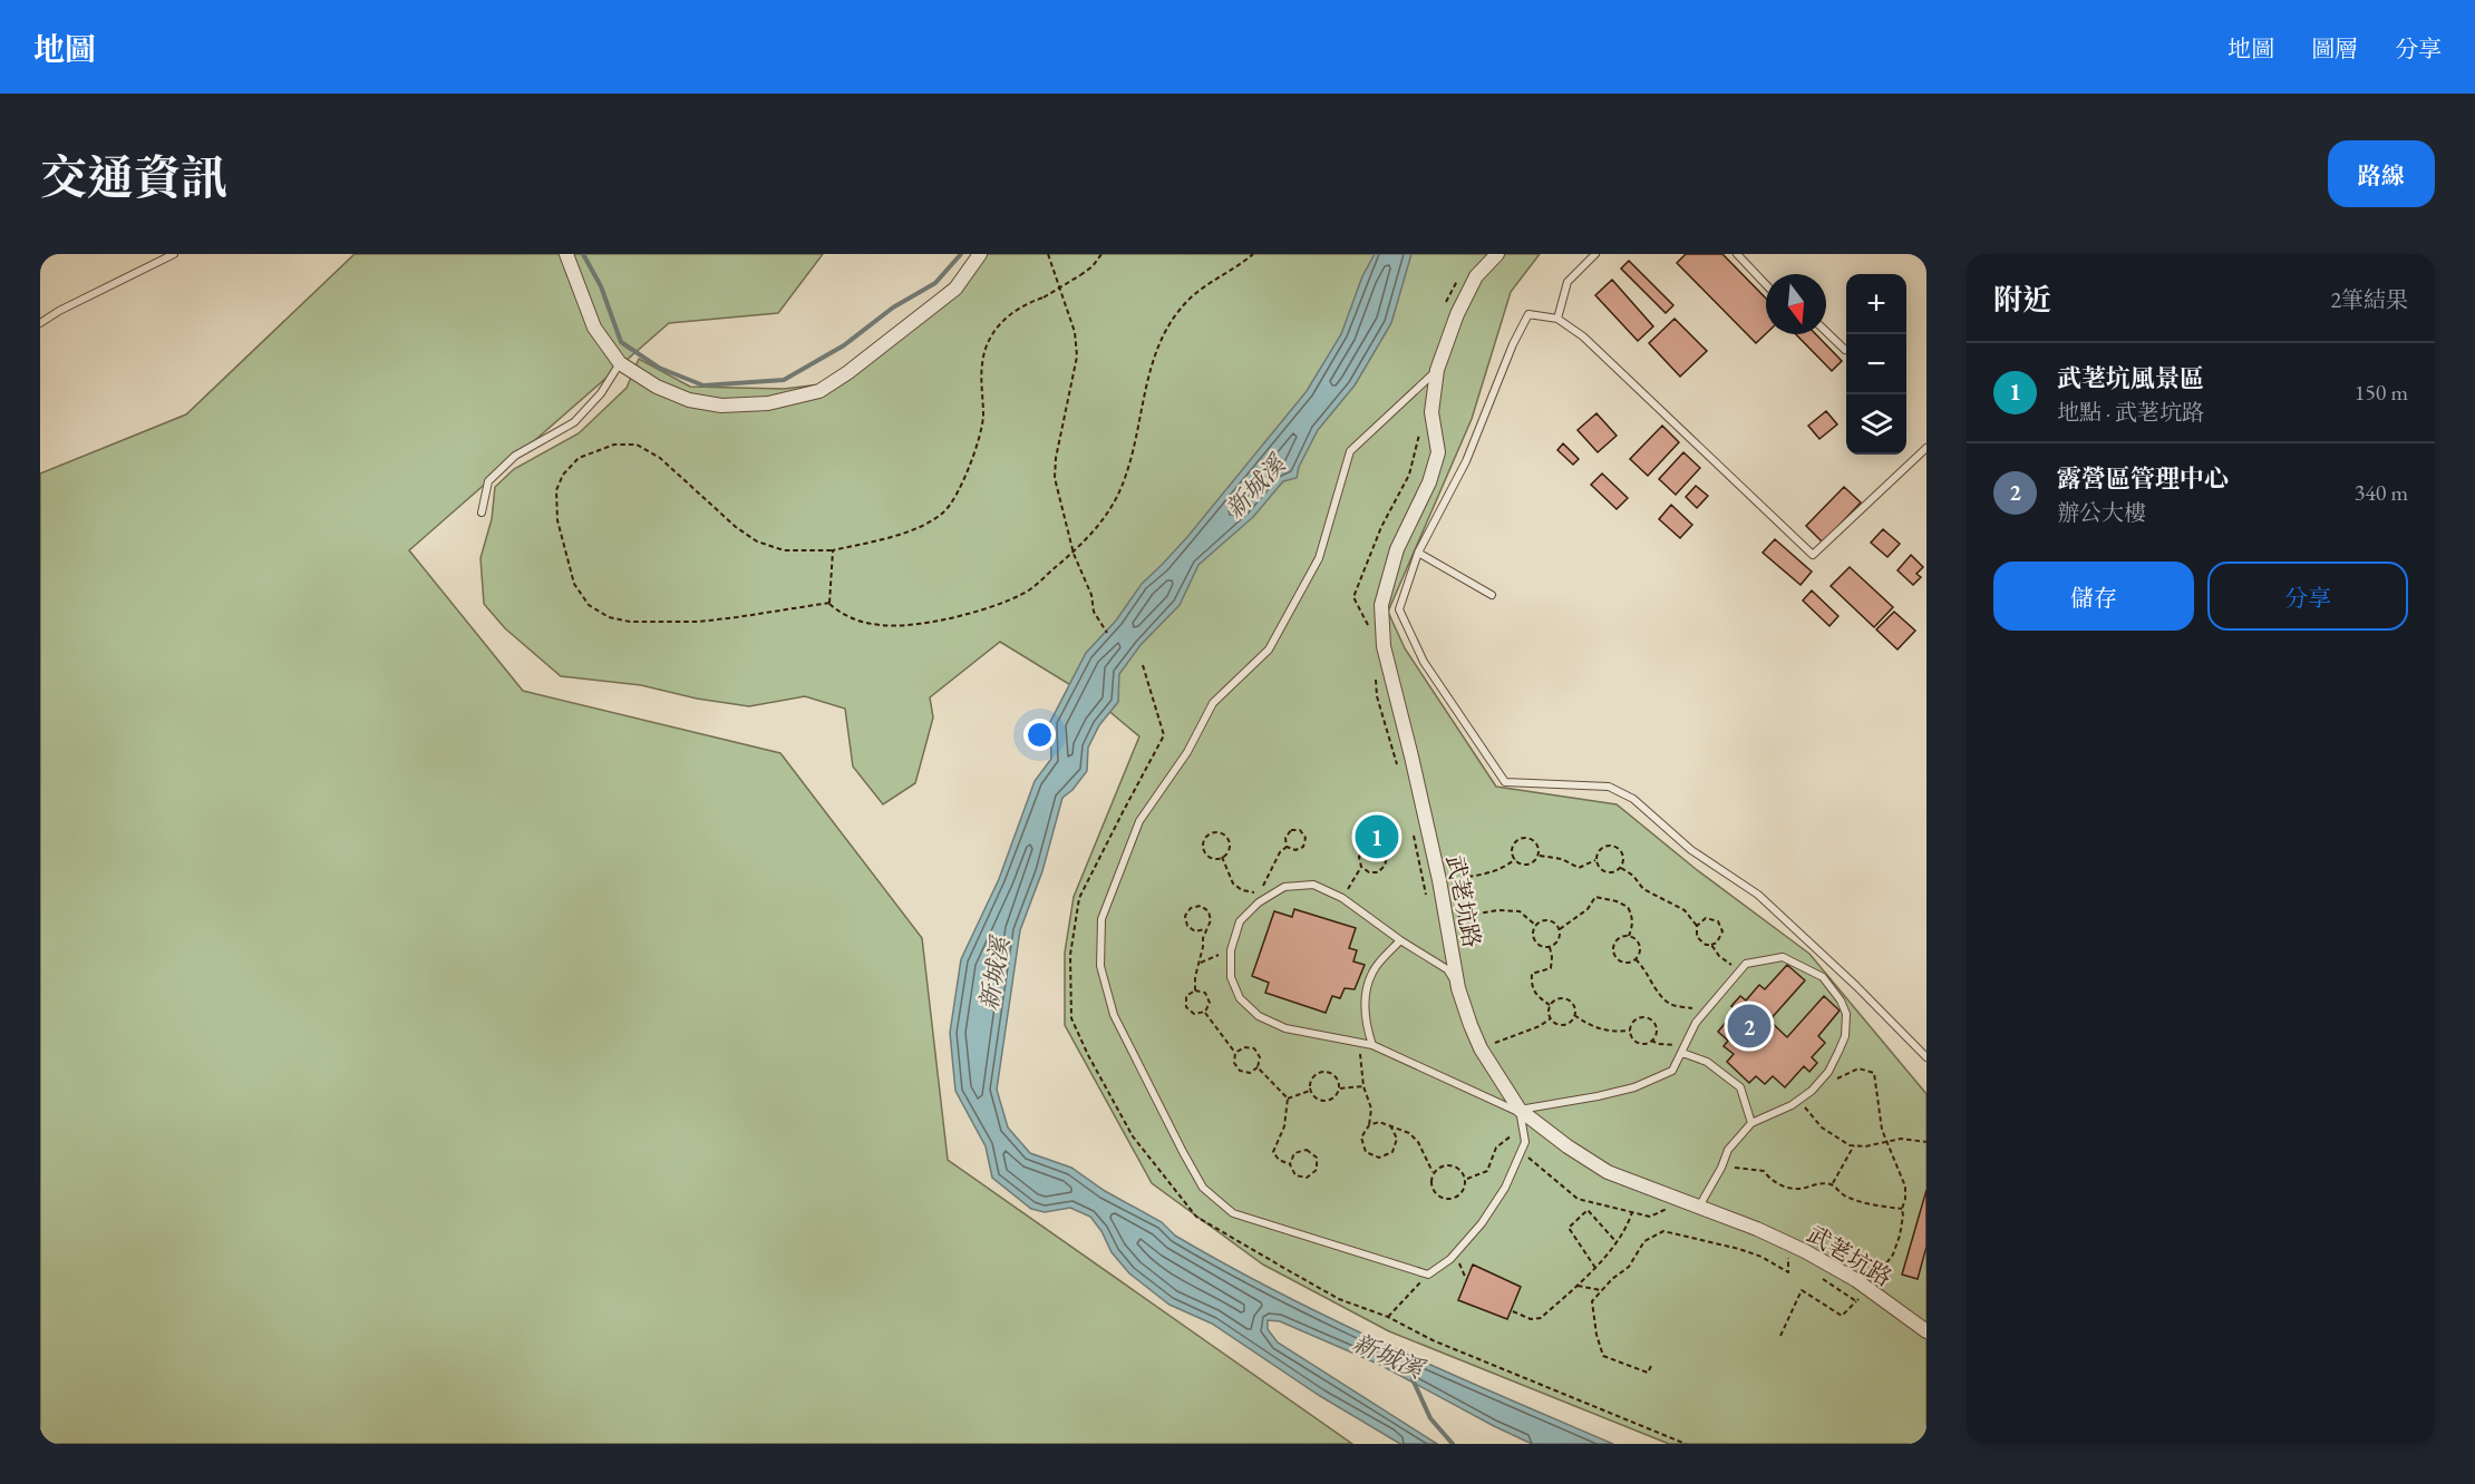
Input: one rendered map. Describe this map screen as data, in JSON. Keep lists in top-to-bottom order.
{
  "streets": {
    "street": ["武荖坑路"]
  },
  "water": ["新城溪"],
  "north": "bottom",
  "page": {
    "header": "地圖",
    "nav": ["地圖", "圖層", "分享"],
    "title": "交通資訊",
    "buttons": [
      "路線",
      ["儲存", "分享"]
    ],
    "heading": ["附近", "2筆結果"],
    "map_buttons": ["+", "−"],
    "list": [
      {
        "mark": "1",
        "name": "武荖坑風景區",
        "note": "地點 · 武荖坑路",
        "value": "150 m"
      },
      {
        "mark": "2",
        "name": "露營區管理中心",
        "note": "辦公大樓",
        "value": "340 m"
      }
    ],
    "pins": ["1", "2"]
  }
}
